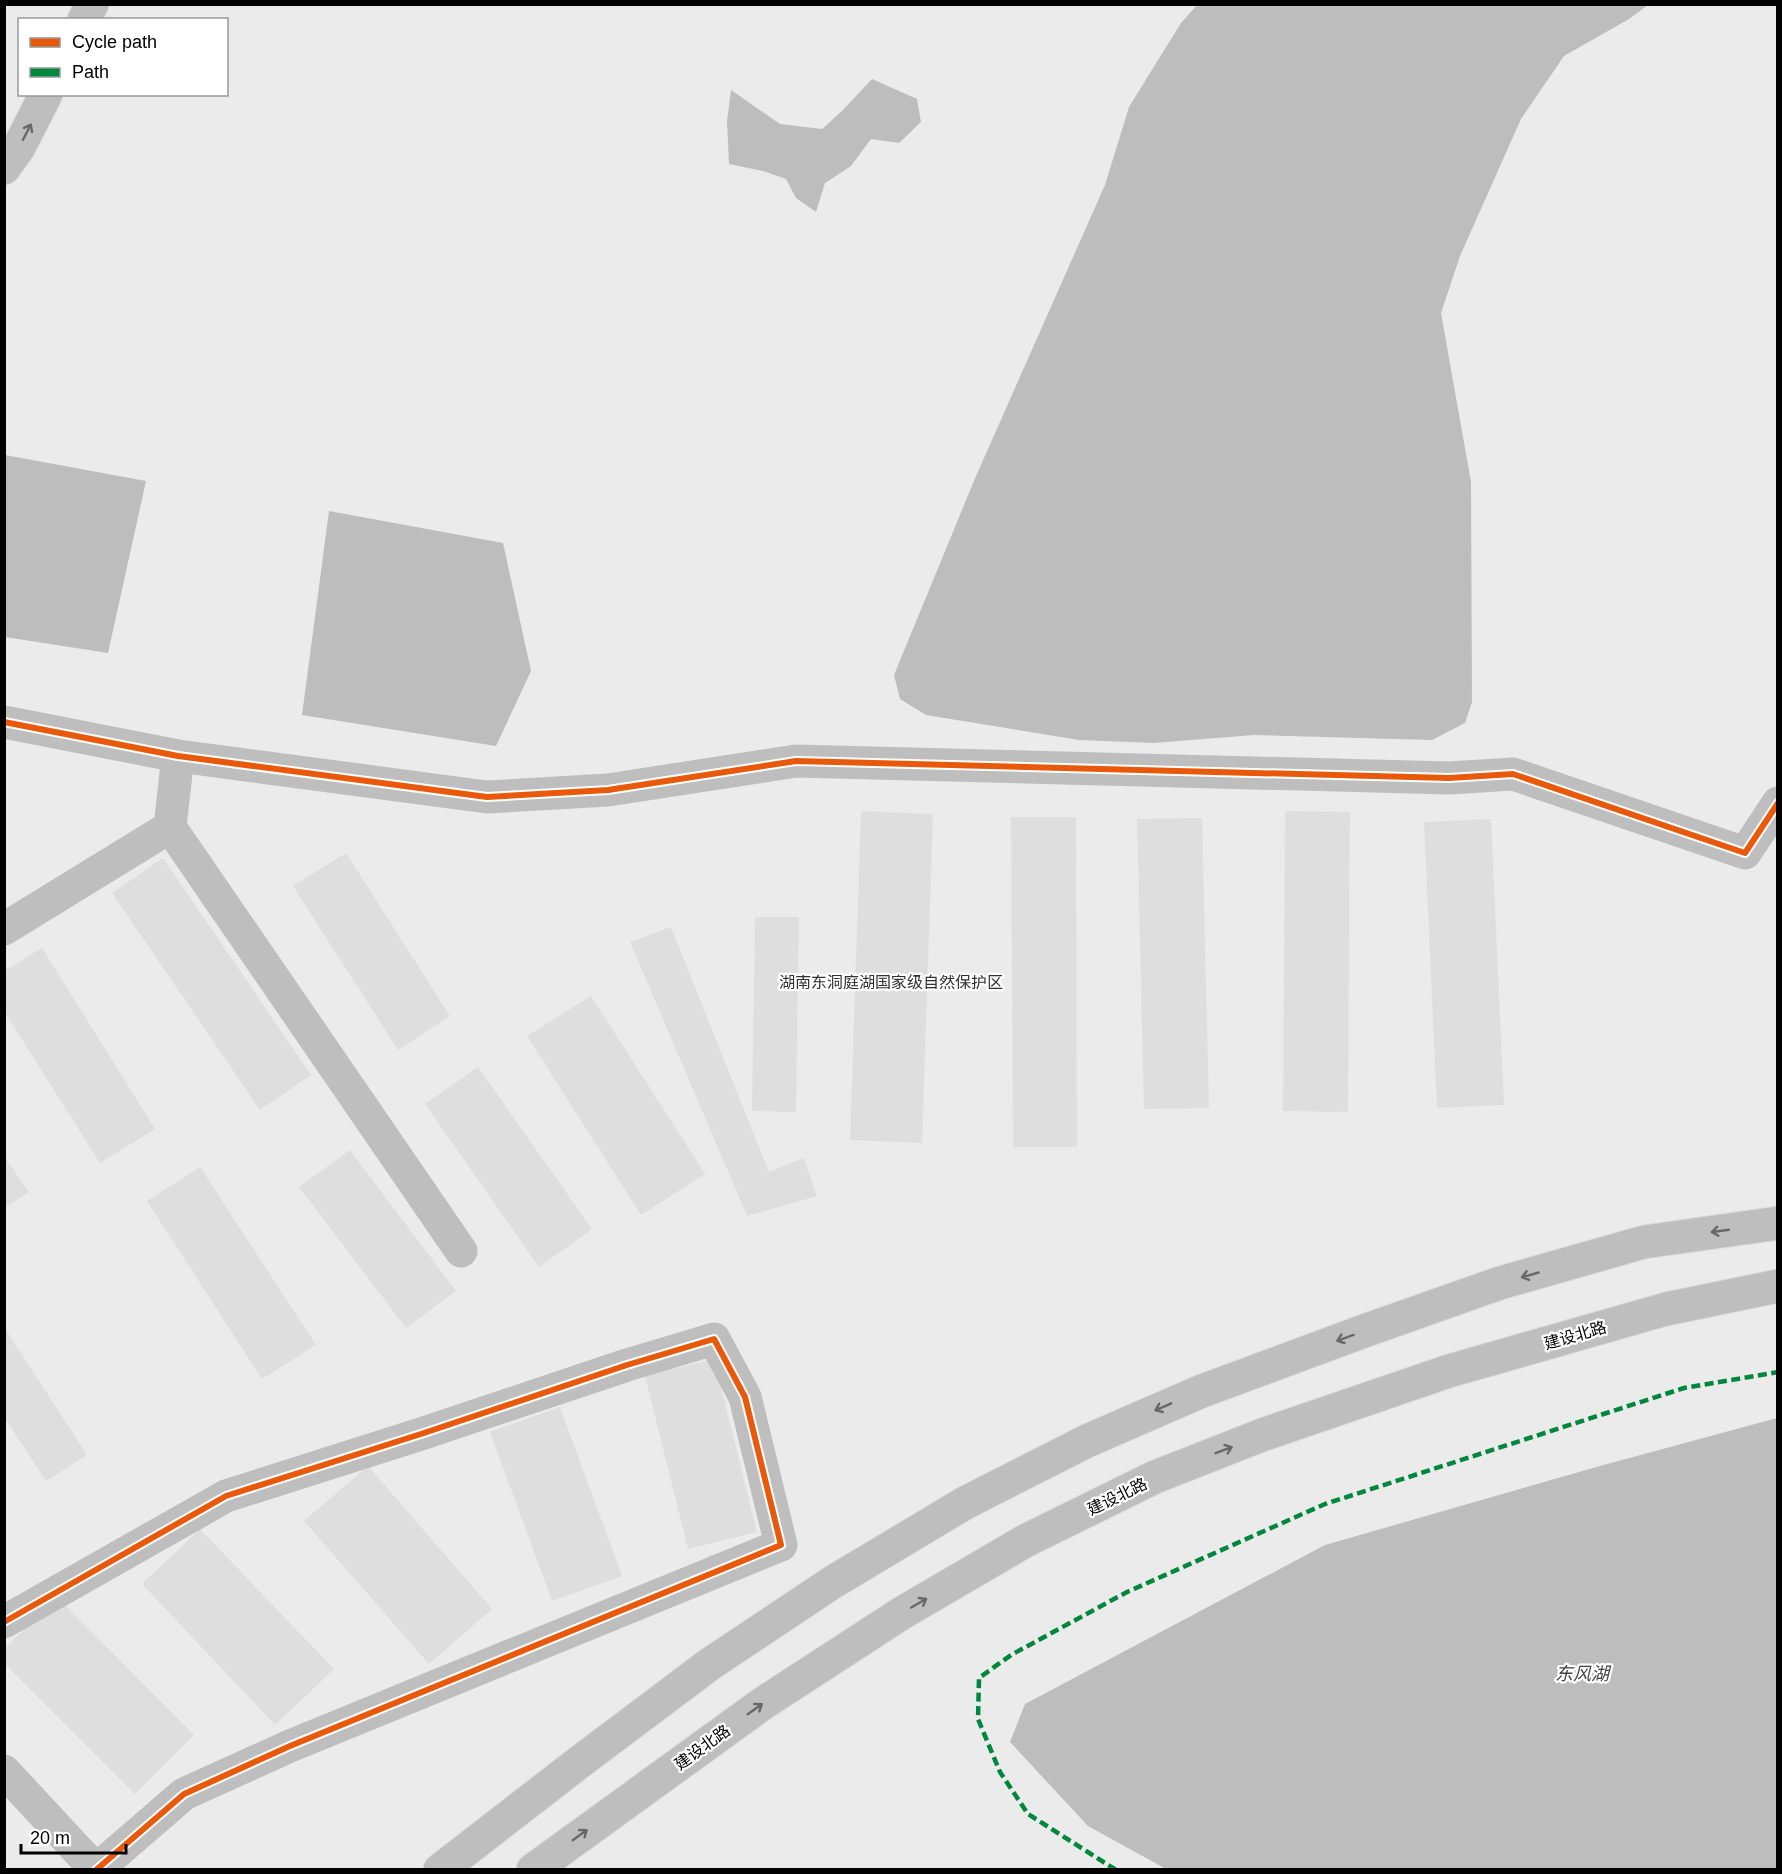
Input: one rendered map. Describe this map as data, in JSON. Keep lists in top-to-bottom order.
{
  "streets": {
    "street": ["建设北路"]
  },
  "water": ["东风湖"],
  "parks": ["湖南东洞庭湖国家级自然保护区"],
  "legend": ["Cycle path", "Path"],
  "scale_bar": "20 m"
}
